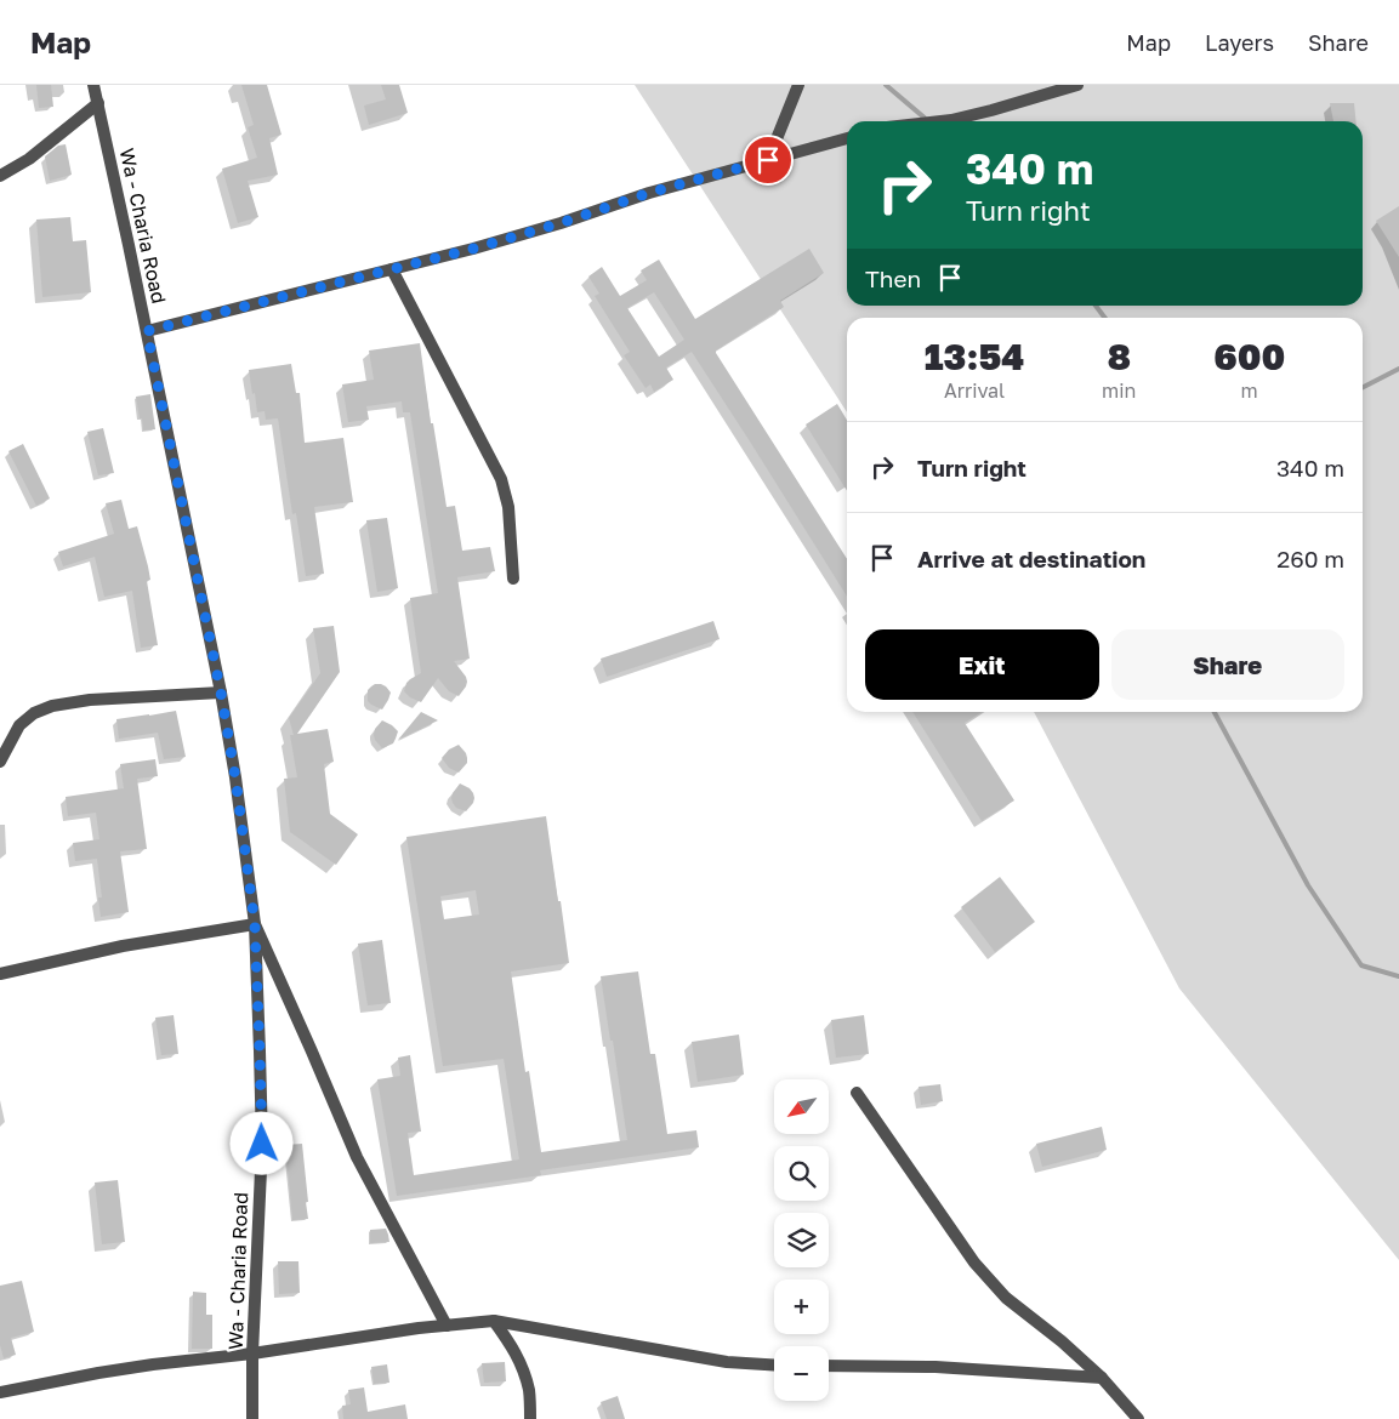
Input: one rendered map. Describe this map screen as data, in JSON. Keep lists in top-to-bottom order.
{
  "streets": {
    "street": ["Wa - Charia Road"]
  },
  "north": "bottom left",
  "page": {
    "header": "Map",
    "nav": ["Map", "Layers", "Share"],
    "turn": ["340 m", "Turn right"],
    "then": "Then",
    "eta": [
      "13:54",
      "Arrival",
      "8",
      "min",
      "600",
      "m"
    ],
    "list": [
      {
        "name": "Turn right",
        "value": "340 m"
      },
      {
        "name": "Arrive at destination",
        "value": "260 m"
      }
    ],
    "buttons": ["Exit", "Share"],
    "map_buttons": ["+", "−"]
  }
}
